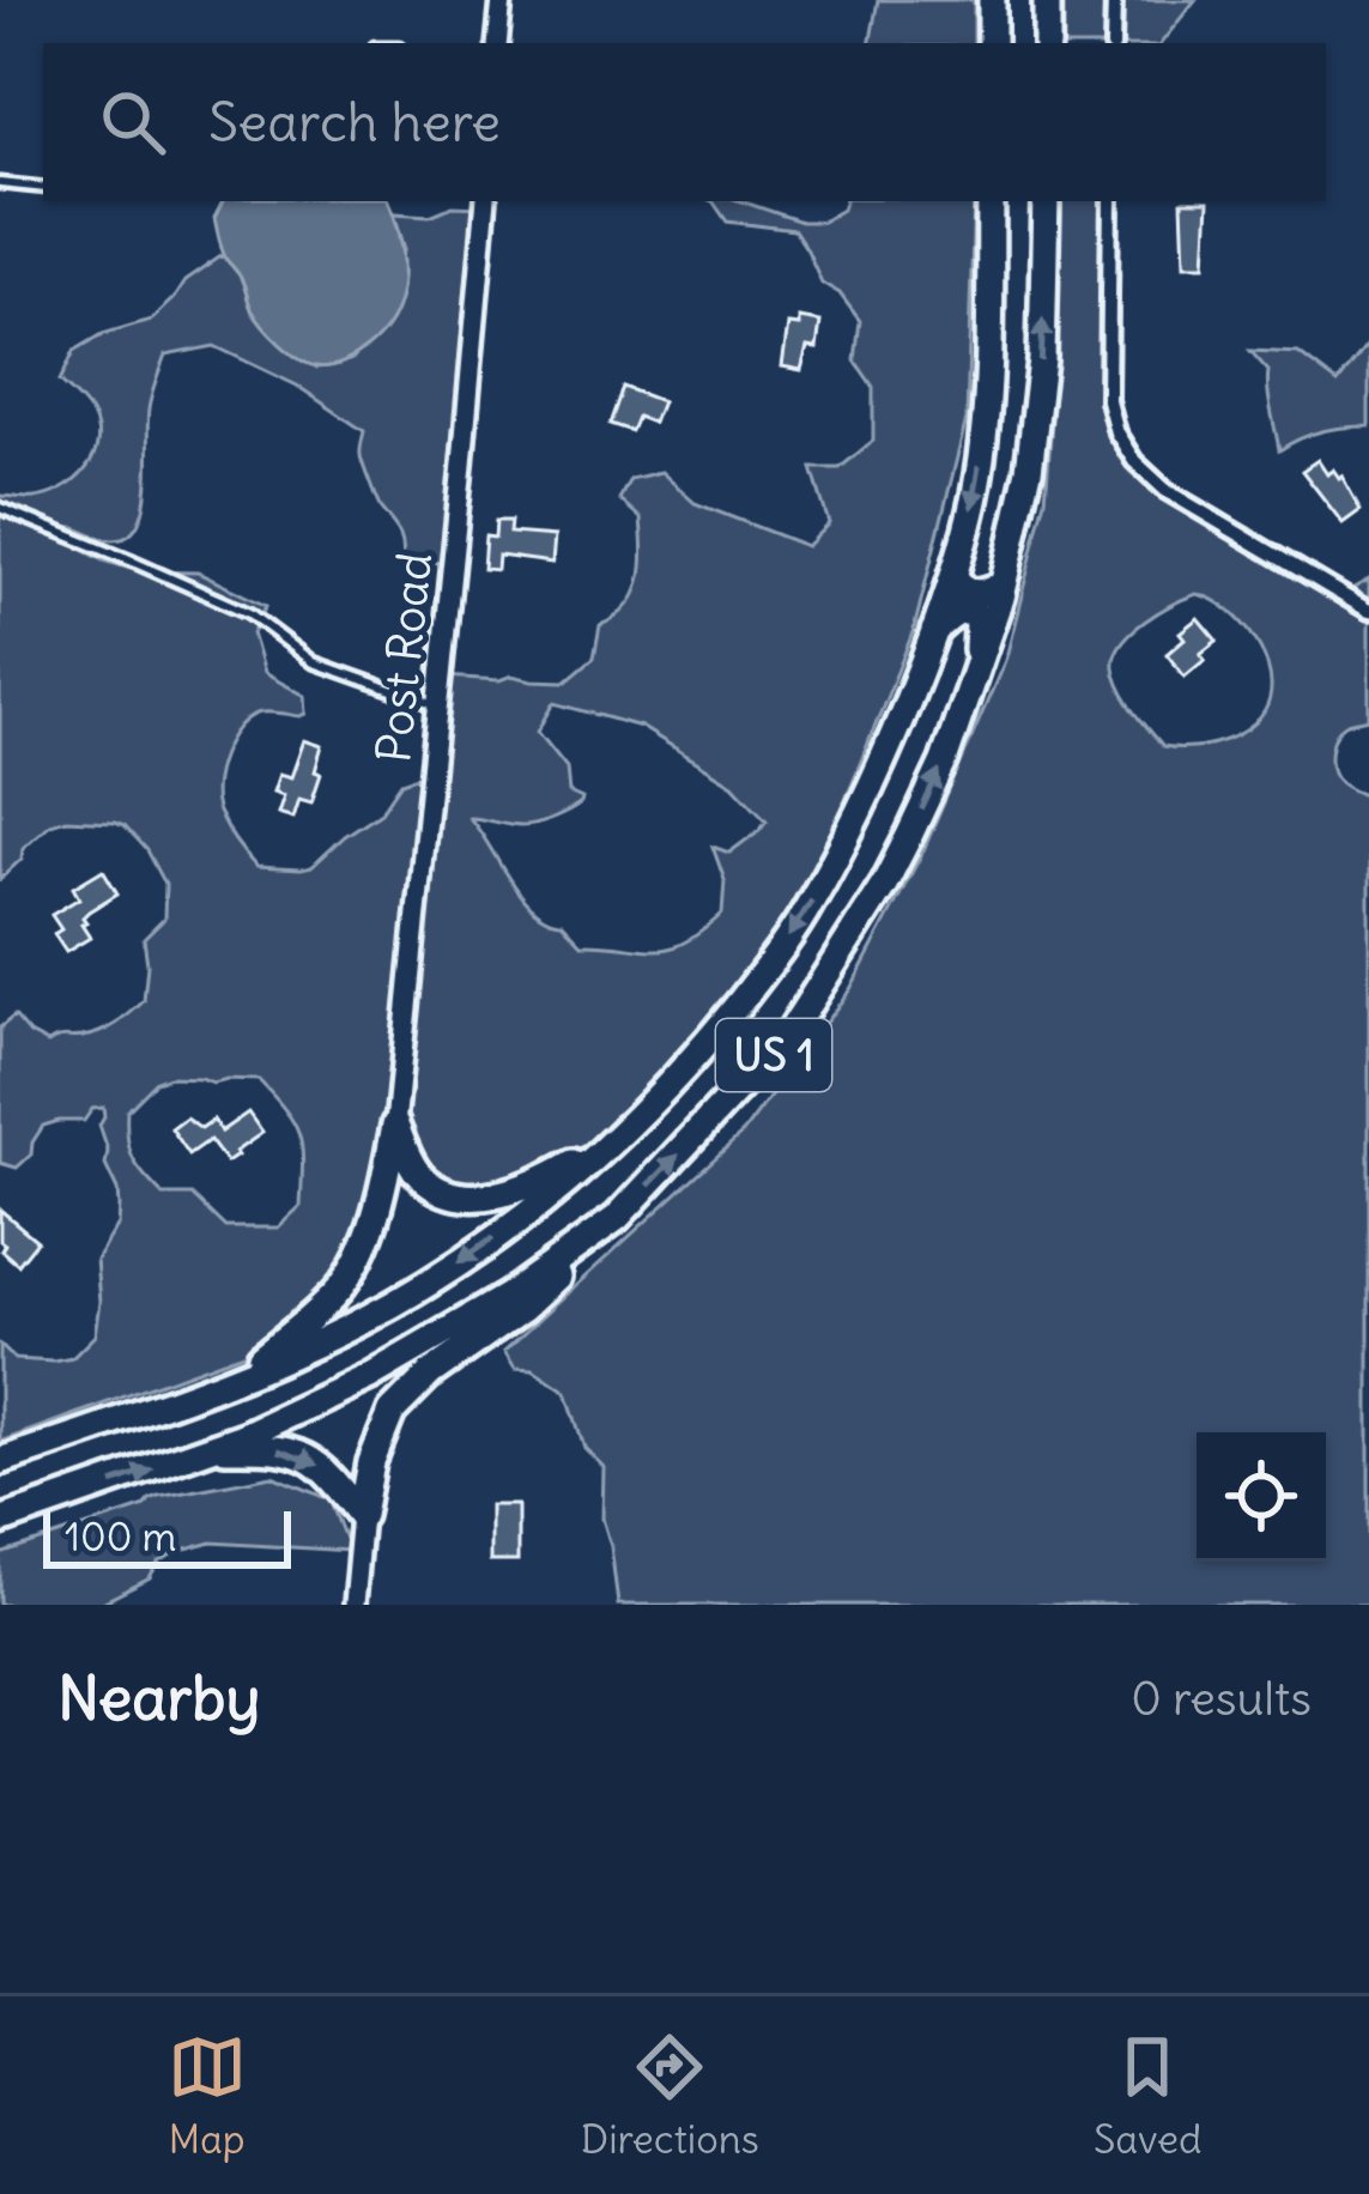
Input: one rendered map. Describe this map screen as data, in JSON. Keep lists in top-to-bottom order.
{
  "streets": {
    "highway": ["US 1"],
    "street": ["Post Road"]
  },
  "scale_bar": "100 m",
  "page": {
    "search": "Search here",
    "scale": "100 m",
    "heading": ["Nearby", "0 results"],
    "nav": ["Map", "Directions", "Saved"]
  }
}
